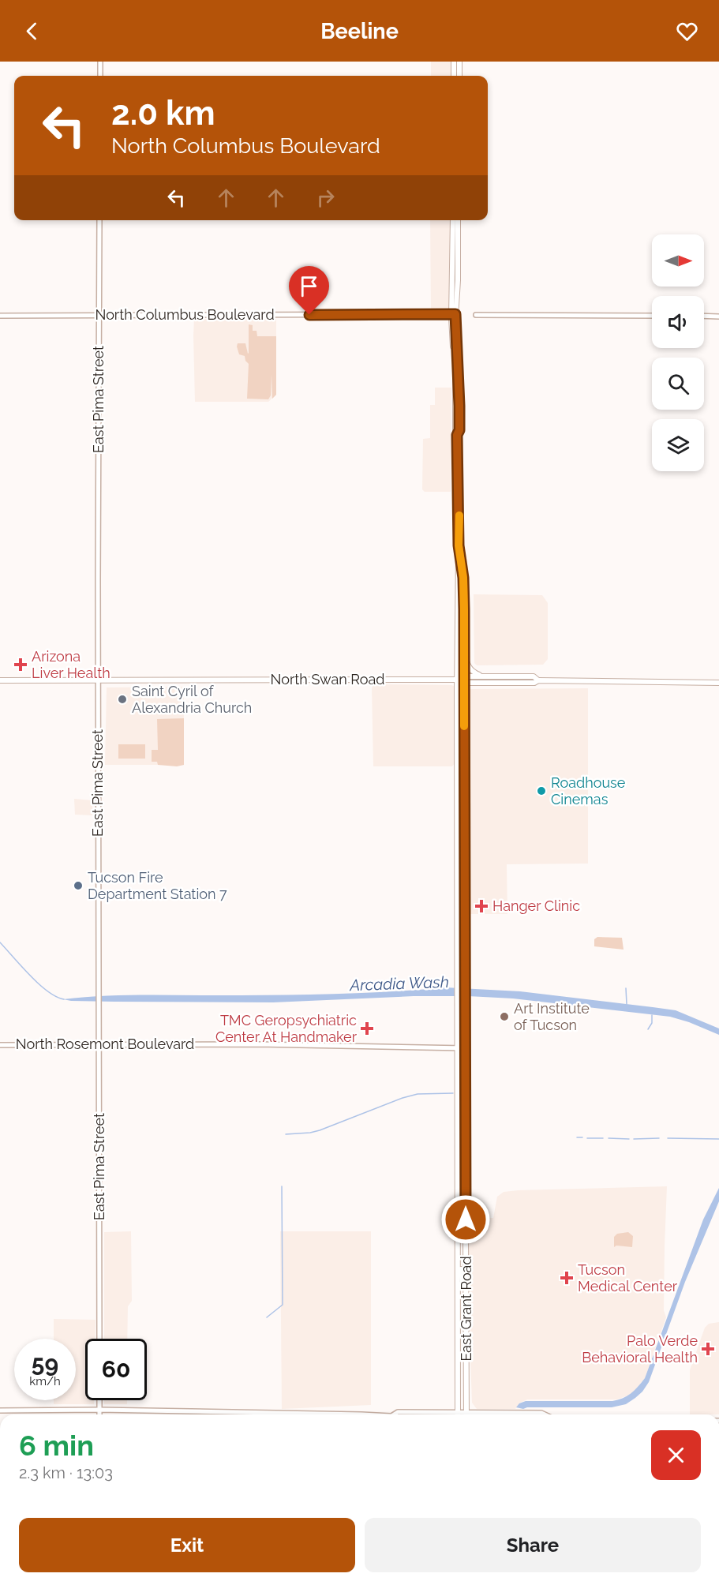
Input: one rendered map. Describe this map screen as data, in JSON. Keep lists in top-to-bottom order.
{
  "streets": {
    "main road": ["North Swan Road", "East Grant Road"],
    "street": ["North Columbus Boulevard", "East Pima Street", "North Rosemont Boulevard"]
  },
  "crossings": [
    ["North Columbus Boulevard", "East Pima Street"],
    ["North Columbus Boulevard", "East Grant Road"],
    ["East Pima Street", "North Swan Road"],
    ["East Pima Street", "North Rosemont Boulevard"],
    ["North Swan Road", "East Grant Road"],
    ["North Rosemont Boulevard", "East Grant Road"]
  ],
  "water": ["Arcadia Wash"],
  "places": {
    "health": [
      "Arizona Liver Health",
      "Hanger Clinic",
      "TMC Geropsychiatric Center At Handmaker",
      "Tucson Medical Center",
      "Palo Verde Behavioral Health"
    ],
    "other": [
      "Saint Cyril of Alexandria Church",
      "Roadhouse Cinemas",
      "Tucson Fire Department Station 7",
      "Art Institute of Tucson"
    ]
  },
  "north": "right",
  "page": {
    "header": "Beeline",
    "turn": ["2.0 km", "North Columbus Boulevard"],
    "speed": "59 km/h",
    "limit": "60",
    "heading": ["6 min", "2.3 km · 13:03"],
    "buttons": ["Exit", "Share"]
  }
}
